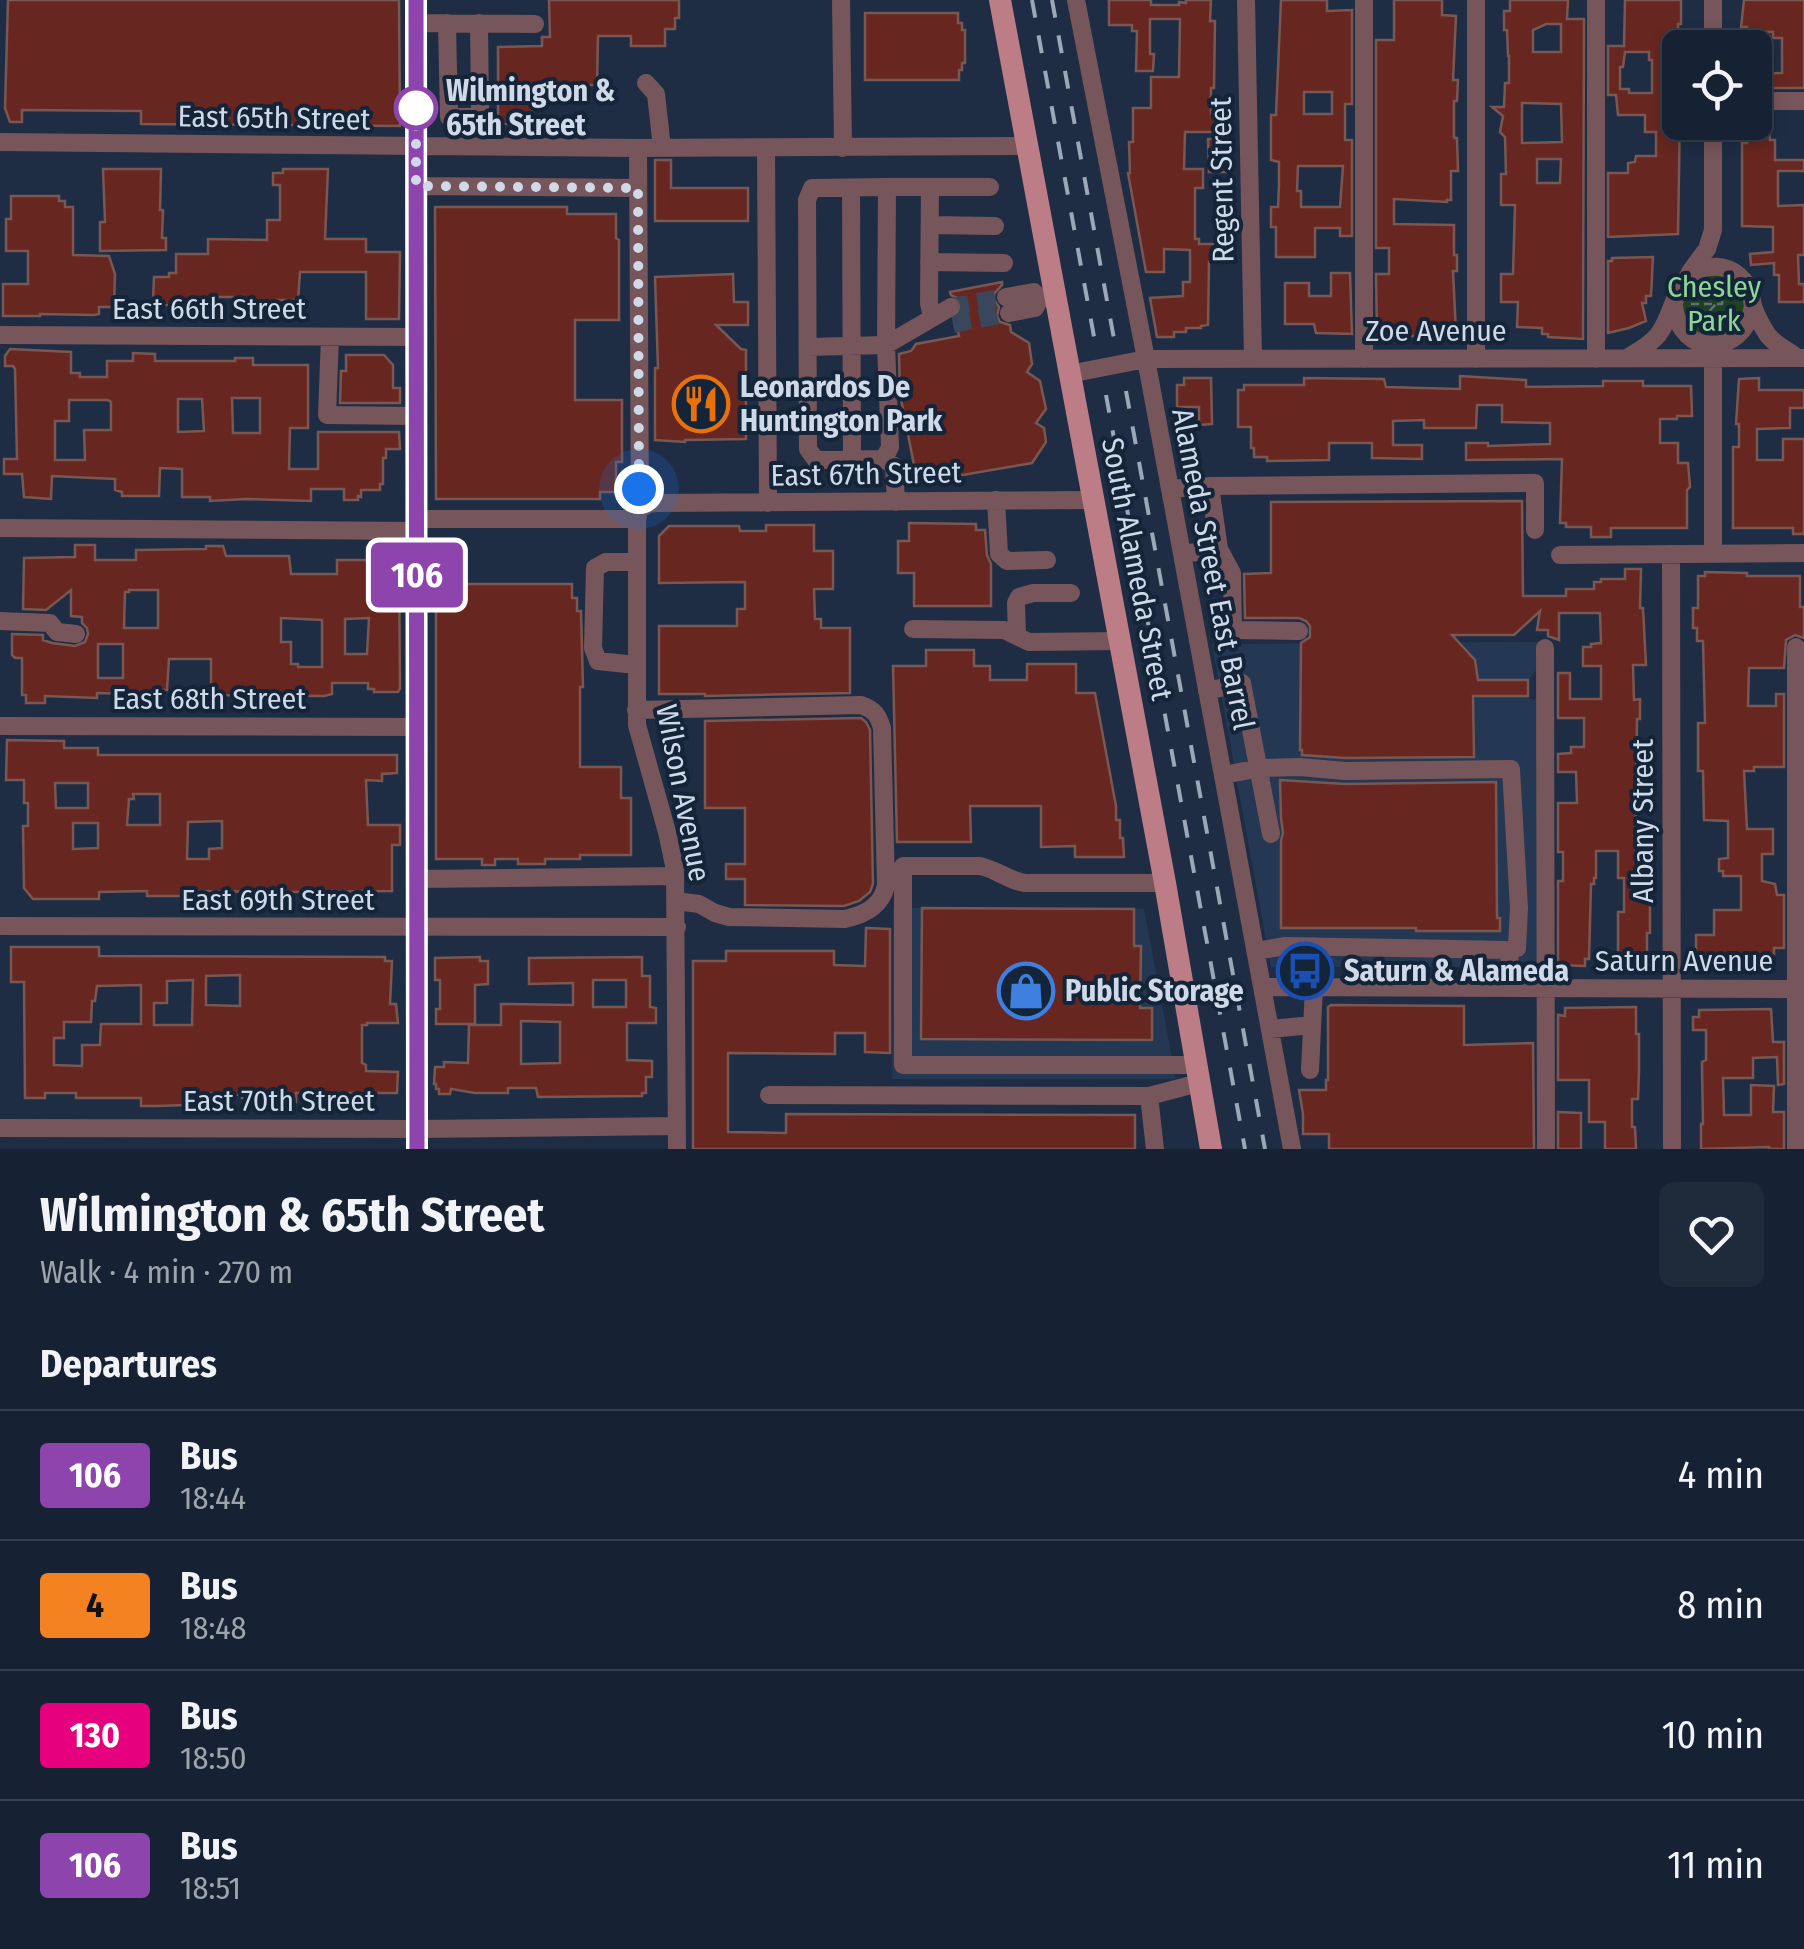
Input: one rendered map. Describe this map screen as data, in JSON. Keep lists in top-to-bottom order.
{
  "streets": {
    "main road": ["South Alameda Street"],
    "street": [
      "East 65th Street",
      "Regent Street",
      "East 66th Street",
      "Zoe Avenue",
      "East 67th Street",
      "Alameda Street East Barrel",
      "East 68th Street",
      "Wilson Avenue",
      "Albany Street",
      "East 69th Street",
      "Saturn Avenue",
      "East 70th Street"
    ]
  },
  "crossings": [
    ["East 65th Street", "South Alameda Street"],
    ["East 65th Street", "Wilson Avenue"],
    ["Regent Street", "Zoe Avenue"],
    ["Zoe Avenue", "South Alameda Street"],
    ["Zoe Avenue", "Alameda Street East Barrel"],
    ["East 67th Street", "South Alameda Street"],
    ["East 67th Street", "Wilson Avenue"],
    ["Alameda Street East Barrel", "Saturn Avenue"],
    ["Wilson Avenue", "East 69th Street"],
    ["Wilson Avenue", "East 70th Street"],
    ["Albany Street", "Saturn Avenue"]
  ],
  "parks": ["Chesley Park"],
  "places": {
    "other": ["Wilmington & 65th Street"],
    "restaurant": ["Leonardos De Huntington Park"],
    "bus stop": ["Saturn & Alameda"],
    "shop": ["Public Storage"]
  },
  "lines": ["bus line 106"],
  "page": {
    "on_map": "106",
    "heading": [
      ["Wilmington & 65th Street", "Walk · 4 min · 270 m"],
      "Departures"
    ],
    "list": [
      {
        "mark": "106",
        "name": "Bus",
        "note": "18:44",
        "value": "4 min"
      },
      {
        "mark": "4",
        "name": "Bus",
        "note": "18:48",
        "value": "8 min"
      },
      {
        "mark": "130",
        "name": "Bus",
        "note": "18:50",
        "value": "10 min"
      },
      {
        "mark": "106",
        "name": "Bus",
        "note": "18:51",
        "value": "11 min"
      }
    ]
  }
}
